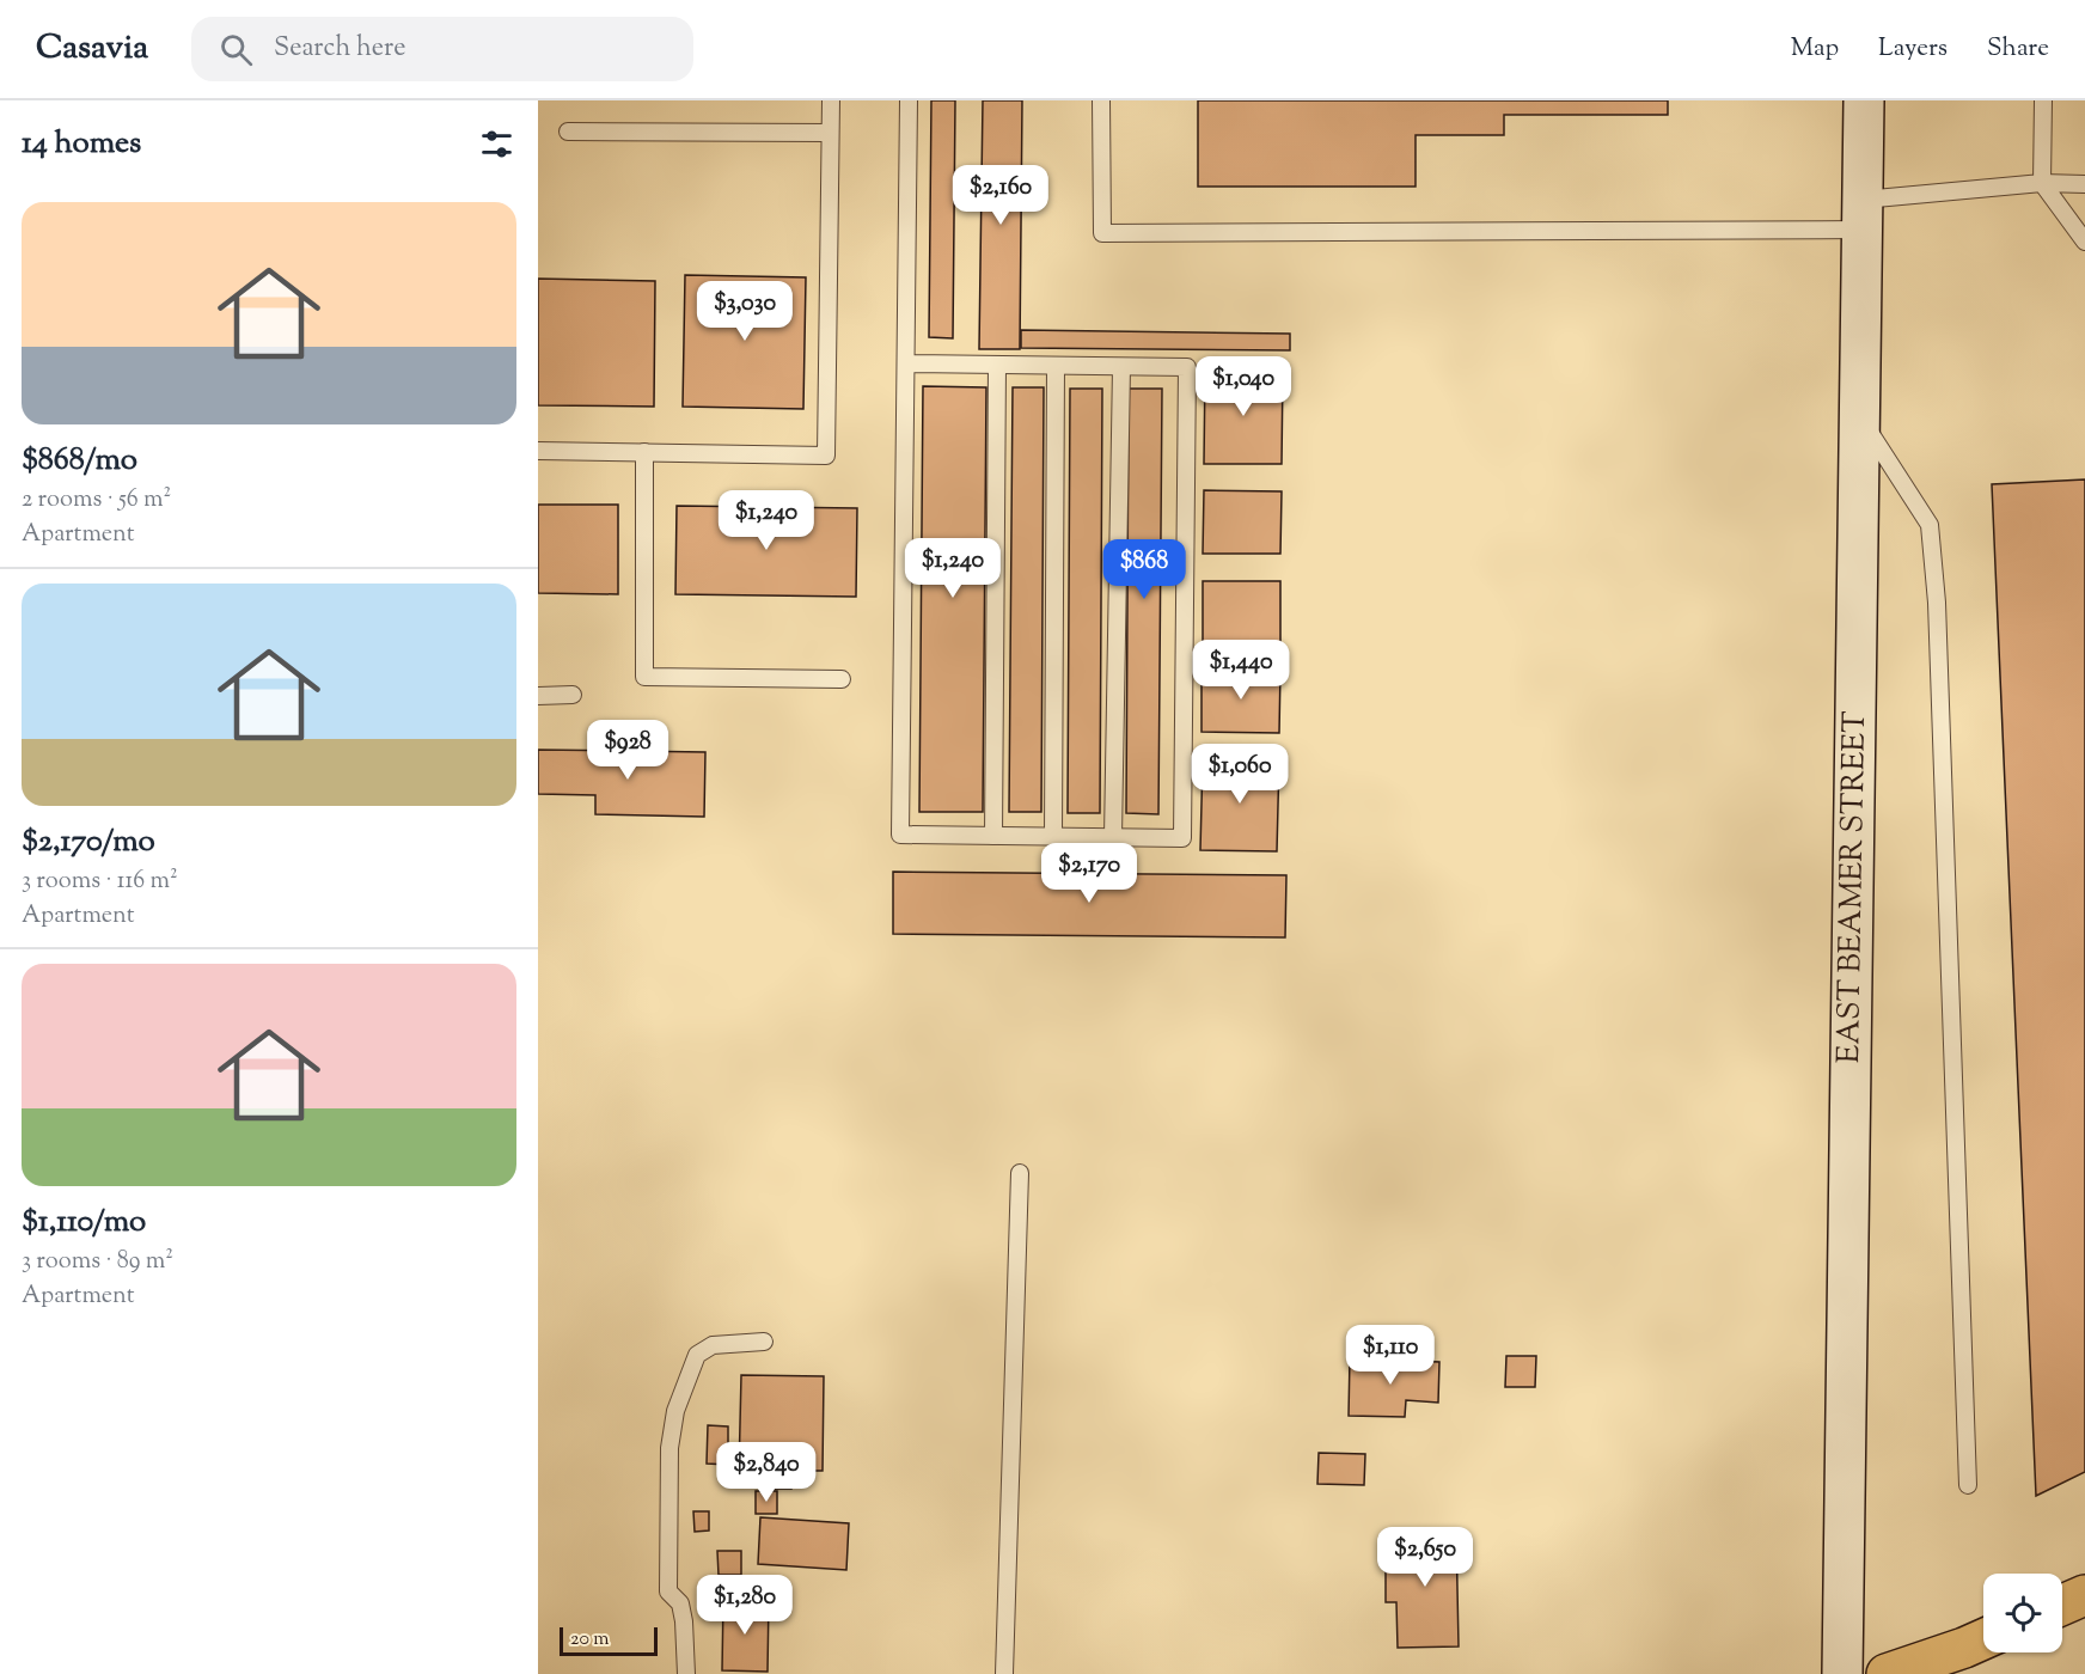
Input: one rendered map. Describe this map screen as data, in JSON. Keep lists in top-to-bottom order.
{
  "streets": {
    "street": ["EAST BEAMER STREET"]
  },
  "scale_bar": "20 m",
  "page": {
    "header": "Casavia",
    "search": "Search here",
    "nav": ["Map", "Layers", "Share"],
    "heading": "14 homes",
    "price": [
      "$2,160",
      "$3,030",
      "$1,040",
      "$1,240",
      "$1,240",
      "$868",
      "$1,440",
      "$928",
      "$1,060",
      "$2,170",
      "$1,110",
      "$2,840",
      "$2,650",
      "$1,280"
    ],
    "list": [
      {
        "name": "$868/mo",
        "note": "2 rooms · 56 m² · Apartment"
      },
      {
        "name": "$2,170/mo",
        "note": "3 rooms · 116 m² · Apartment"
      },
      {
        "name": "$1,110/mo",
        "note": "3 rooms · 89 m² · Apartment"
      }
    ],
    "scale": "20 m"
  }
}
